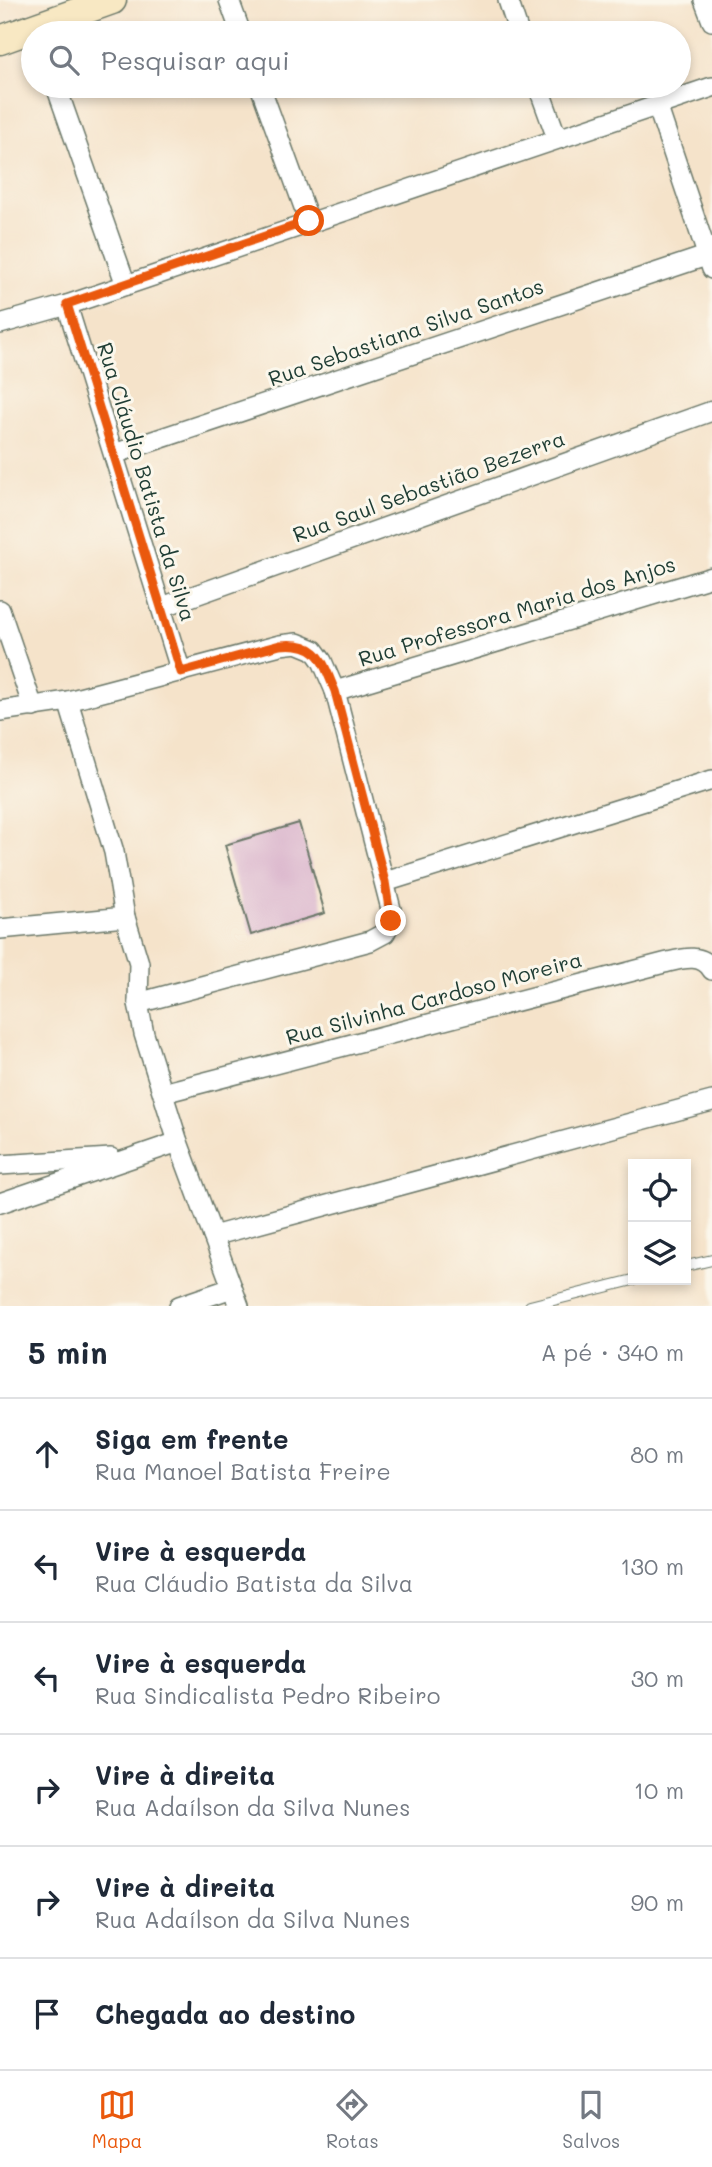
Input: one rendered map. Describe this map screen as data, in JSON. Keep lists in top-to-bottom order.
{
  "streets": {
    "street": [
      "Rua Sebastiana Silva Santos",
      "Rua Cláudio Batista da Silva",
      "Rua Saul Sebastião Bezerra",
      "Rua Professora Maria dos Anjos",
      "Rua Silvinha Cardoso Moreira"
    ]
  },
  "crossings": [
    ["Rua Sebastiana Silva Santos", "Rua Cláudio Batista da Silva"],
    ["Rua Cláudio Batista da Silva", "Rua Saul Sebastião Bezerra"]
  ],
  "page": {
    "search": "Pesquisar aqui",
    "heading": ["5 min", "A pé · 340 m"],
    "list": [
      ["Siga em frente", "Rua Manoel Batista Freire", "80 m"],
      ["Vire à esquerda", "Rua Cláudio Batista da Silva", "130 m"],
      ["Vire à esquerda", "Rua Sindicalista Pedro Ribeiro", "30 m"],
      ["Vire à direita", "Rua Adaílson da Silva Nunes", "10 m"],
      ["Vire à direita", "Rua Adaílson da Silva Nunes", "90 m"],
      "Chegada ao destino"
    ],
    "nav": ["Mapa", "Rotas", "Salvos"]
  }
}
